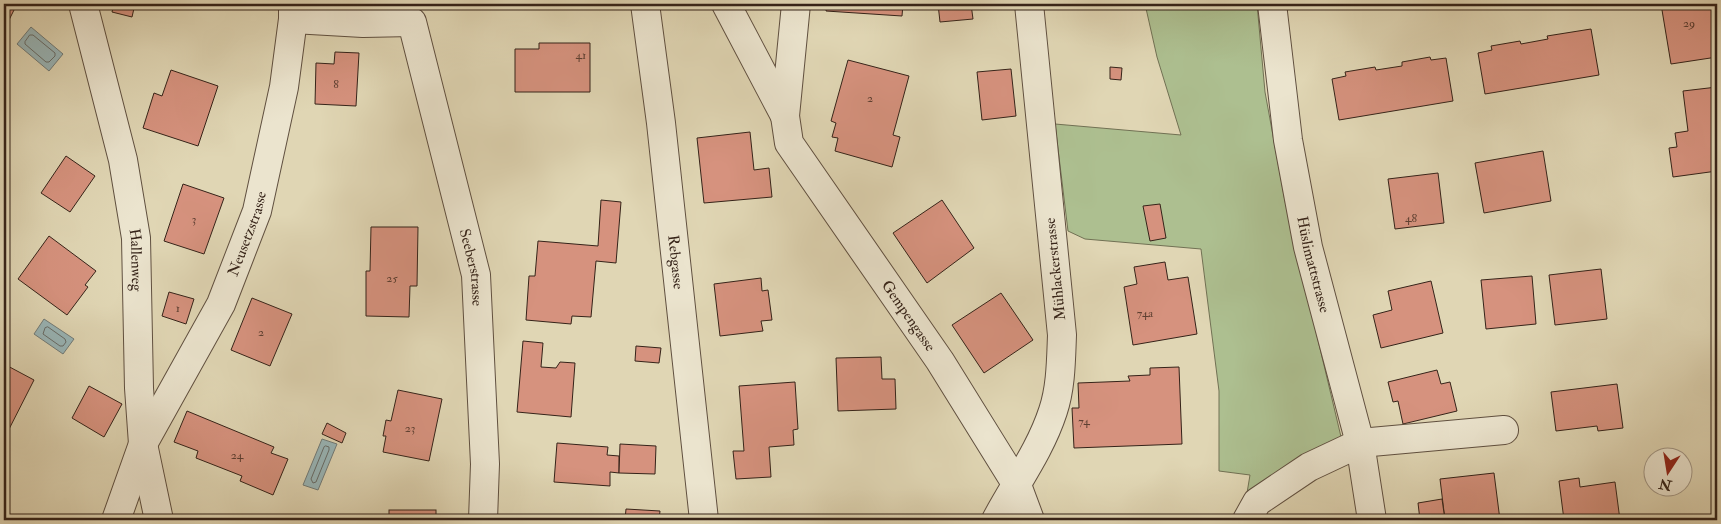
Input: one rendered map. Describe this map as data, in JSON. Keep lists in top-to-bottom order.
{
  "streets": {
    "street": [
      "Neusetzstrasse",
      "Hallenweg",
      "Rebgasse",
      "Hüslimattstrasse",
      "Seeberstrasse",
      "Mühlackerstrasse",
      "Gempengasse"
    ]
  },
  "crossings": [
    ["Neusetzstrasse", "Hallenweg"],
    ["Neusetzstrasse", "Seeberstrasse"],
    ["Mühlackerstrasse", "Gempengasse"]
  ],
  "house_numbers": [
    "29",
    "41",
    "8",
    "2",
    "48",
    "3",
    "25",
    "1",
    "74a",
    "2",
    "74",
    "23",
    "24"
  ],
  "north": "bottom"
}
